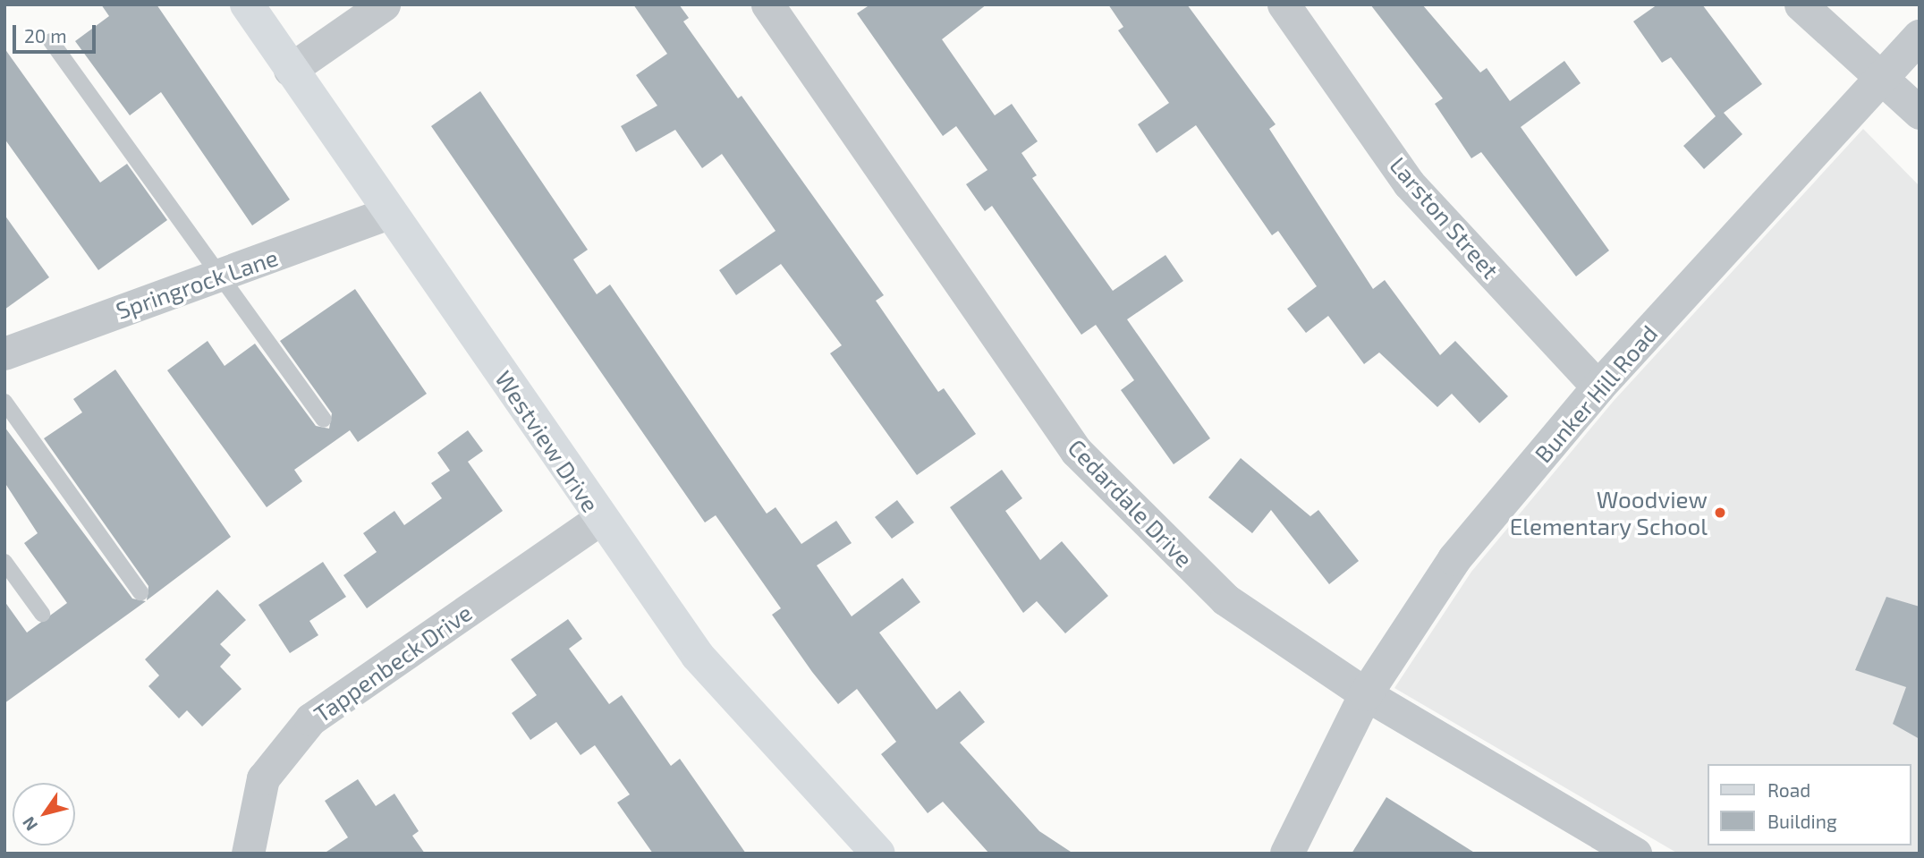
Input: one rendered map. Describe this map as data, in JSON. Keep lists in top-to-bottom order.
{
  "streets": {
    "main road": ["Westview Drive"],
    "street": [
      "Larston Street",
      "Springrock Lane",
      "Bunker Hill Road",
      "Cedardale Drive",
      "Tappenbeck Drive"
    ]
  },
  "crossings": [
    ["Larston Street", "Bunker Hill Road"],
    ["Springrock Lane", "Westview Drive"],
    ["Bunker Hill Road", "Cedardale Drive"],
    ["Westview Drive", "Tappenbeck Drive"]
  ],
  "places": ["Woodview Elementary School"],
  "legend": ["Road", "Building"],
  "scale_bar": "20 m",
  "north": "bottom left"
}
